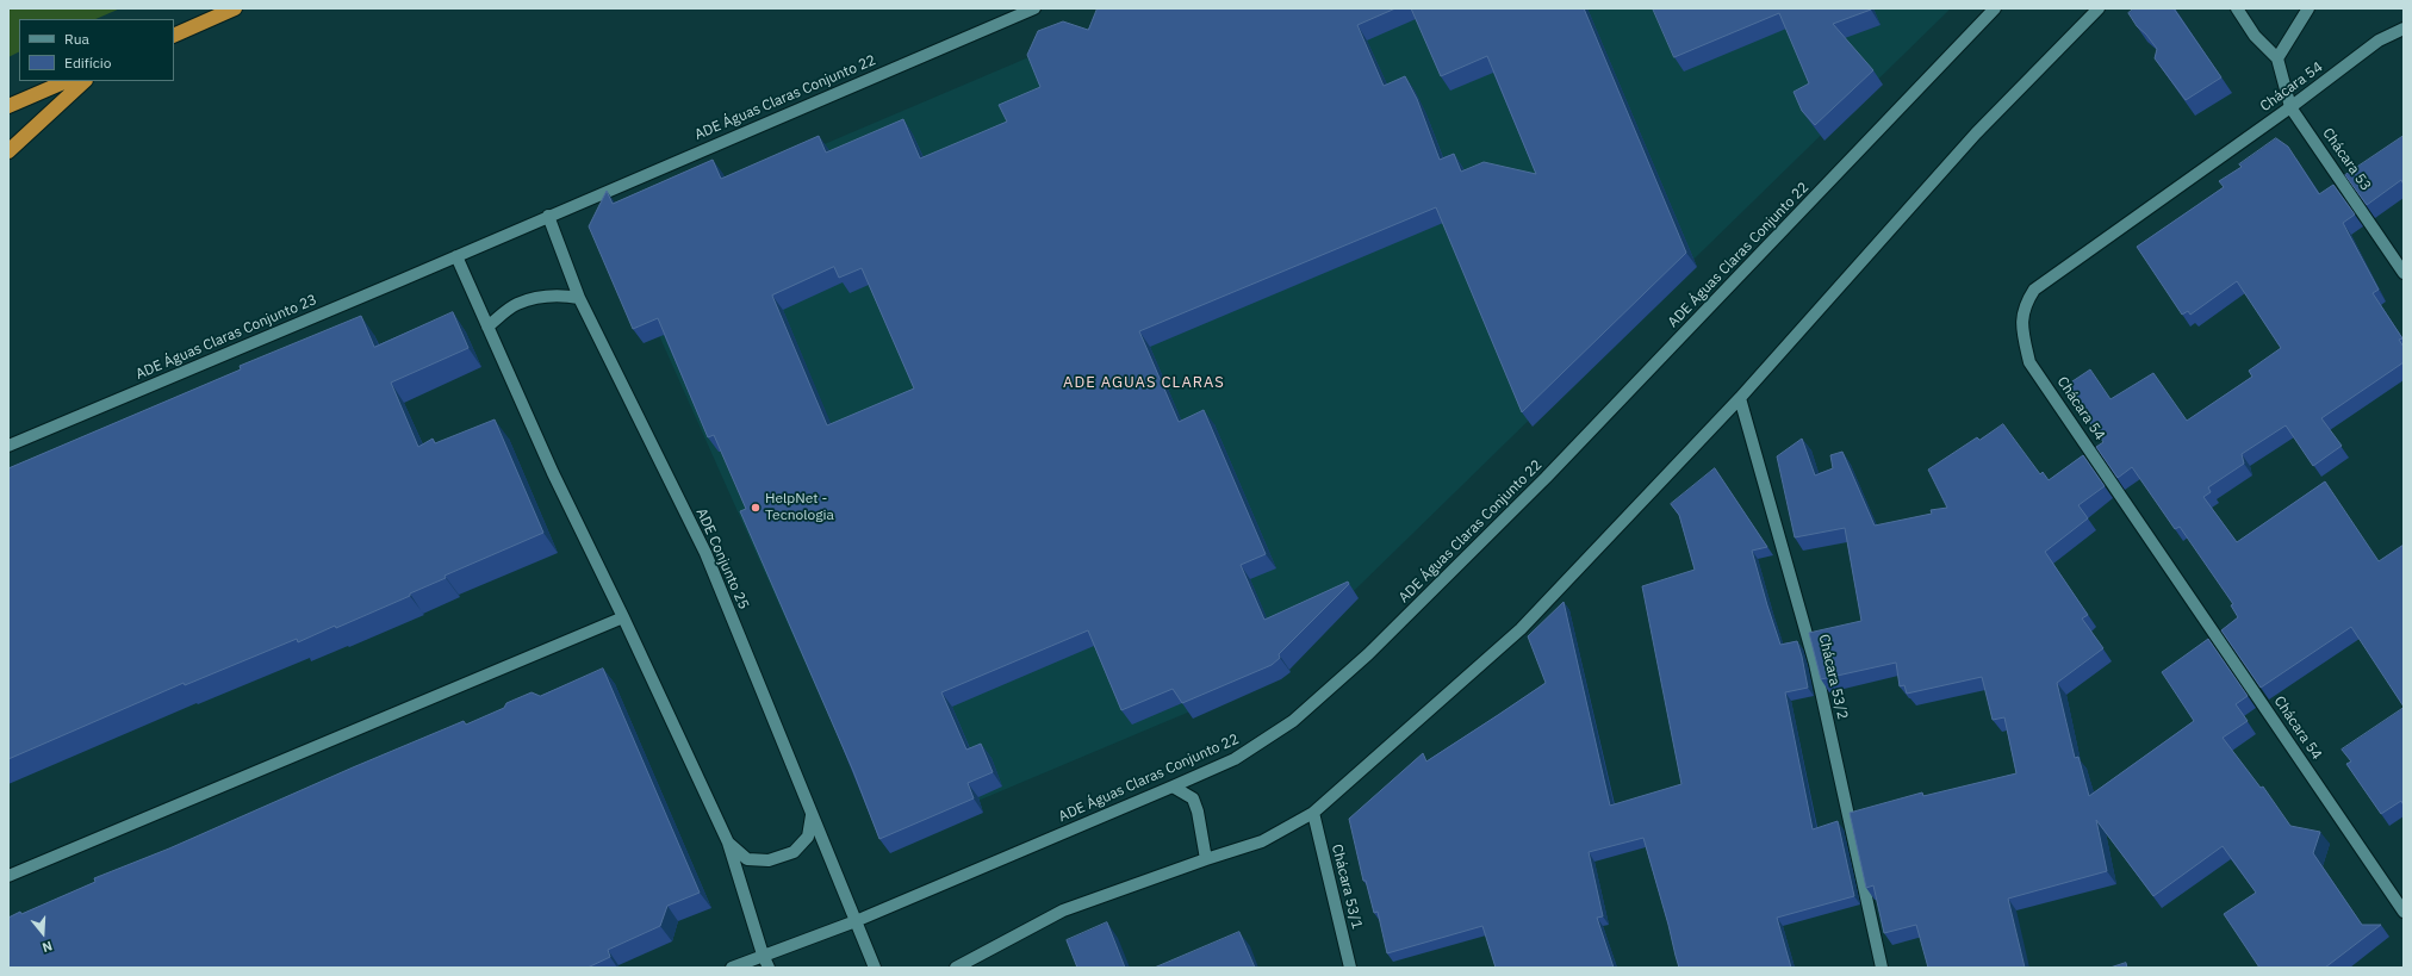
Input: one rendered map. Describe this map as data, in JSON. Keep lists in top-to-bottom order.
{
  "streets": {
    "street": [
      "Chácara 54",
      "ADE Águas Claras Conjunto 22",
      "Chácara 53",
      "ADE Águas Claras Conjunto 23",
      "ADE Conjunto 25",
      "Chácara 53/2",
      "Chácara 53/1"
    ]
  },
  "crossings": [
    ["Chácara 54", "Chácara 53"],
    ["ADE Águas Claras Conjunto 22", "ADE Águas Claras Conjunto 23"],
    ["ADE Águas Claras Conjunto 22", "ADE Conjunto 25"]
  ],
  "districts": ["ADE AGUAS CLARAS"],
  "places": ["HelpNet - Tecnologia"],
  "legend": ["Rua", "Edifício"],
  "north": "bottom"
}
